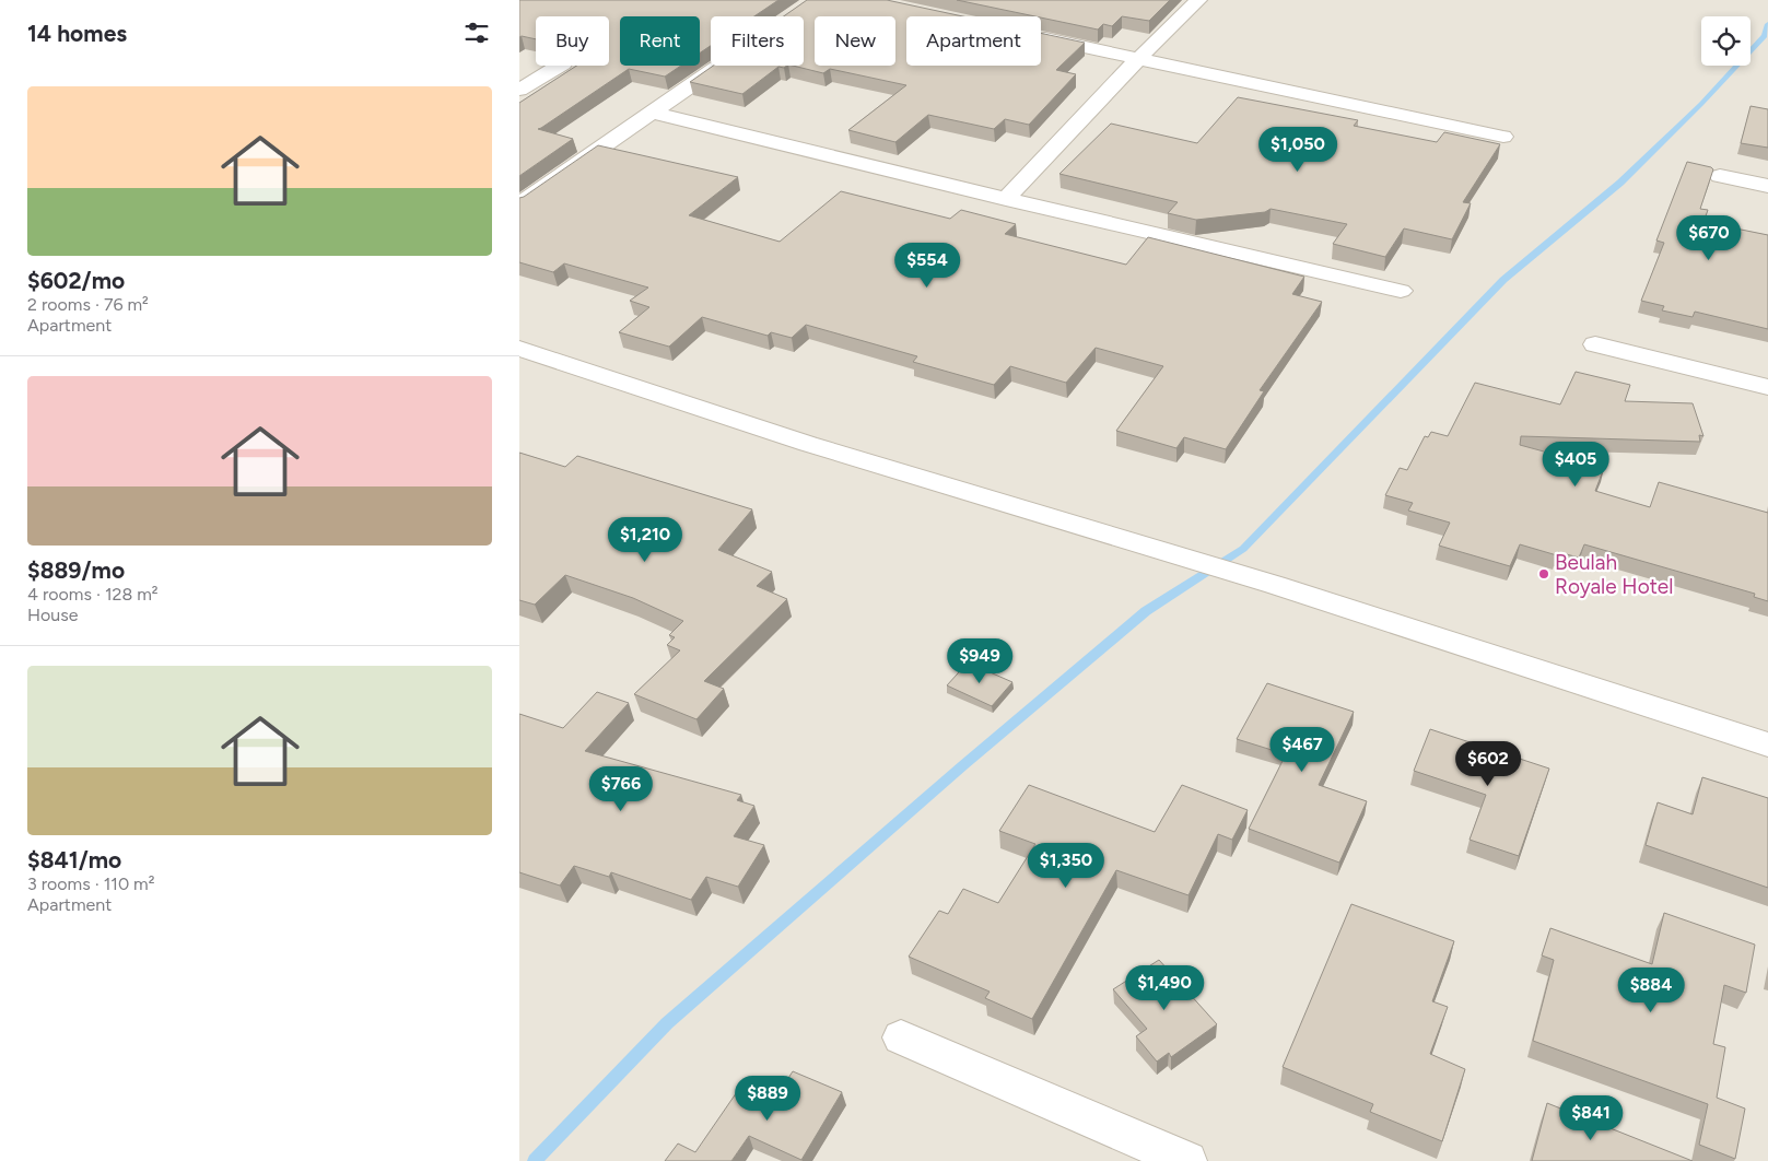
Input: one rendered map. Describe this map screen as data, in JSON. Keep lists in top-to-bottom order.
{
  "places": ["Beulah Royale Hotel"],
  "page": {
    "heading": "14 homes",
    "chip": [
      "Buy",
      "Rent",
      "Filters",
      "New",
      "Apartment"
    ],
    "list": [
      {
        "name": "$602/mo",
        "note": "2 rooms · 76 m² · Apartment"
      },
      {
        "name": "$889/mo",
        "note": "4 rooms · 128 m² · House"
      },
      {
        "name": "$841/mo",
        "note": "3 rooms · 110 m² · Apartment"
      }
    ],
    "price": [
      "$1,050",
      "$670",
      "$554",
      "$405",
      "$1,210",
      "$949",
      "$467",
      "$602",
      "$766",
      "$1,350",
      "$1,490",
      "$884",
      "$889",
      "$841"
    ]
  }
}
